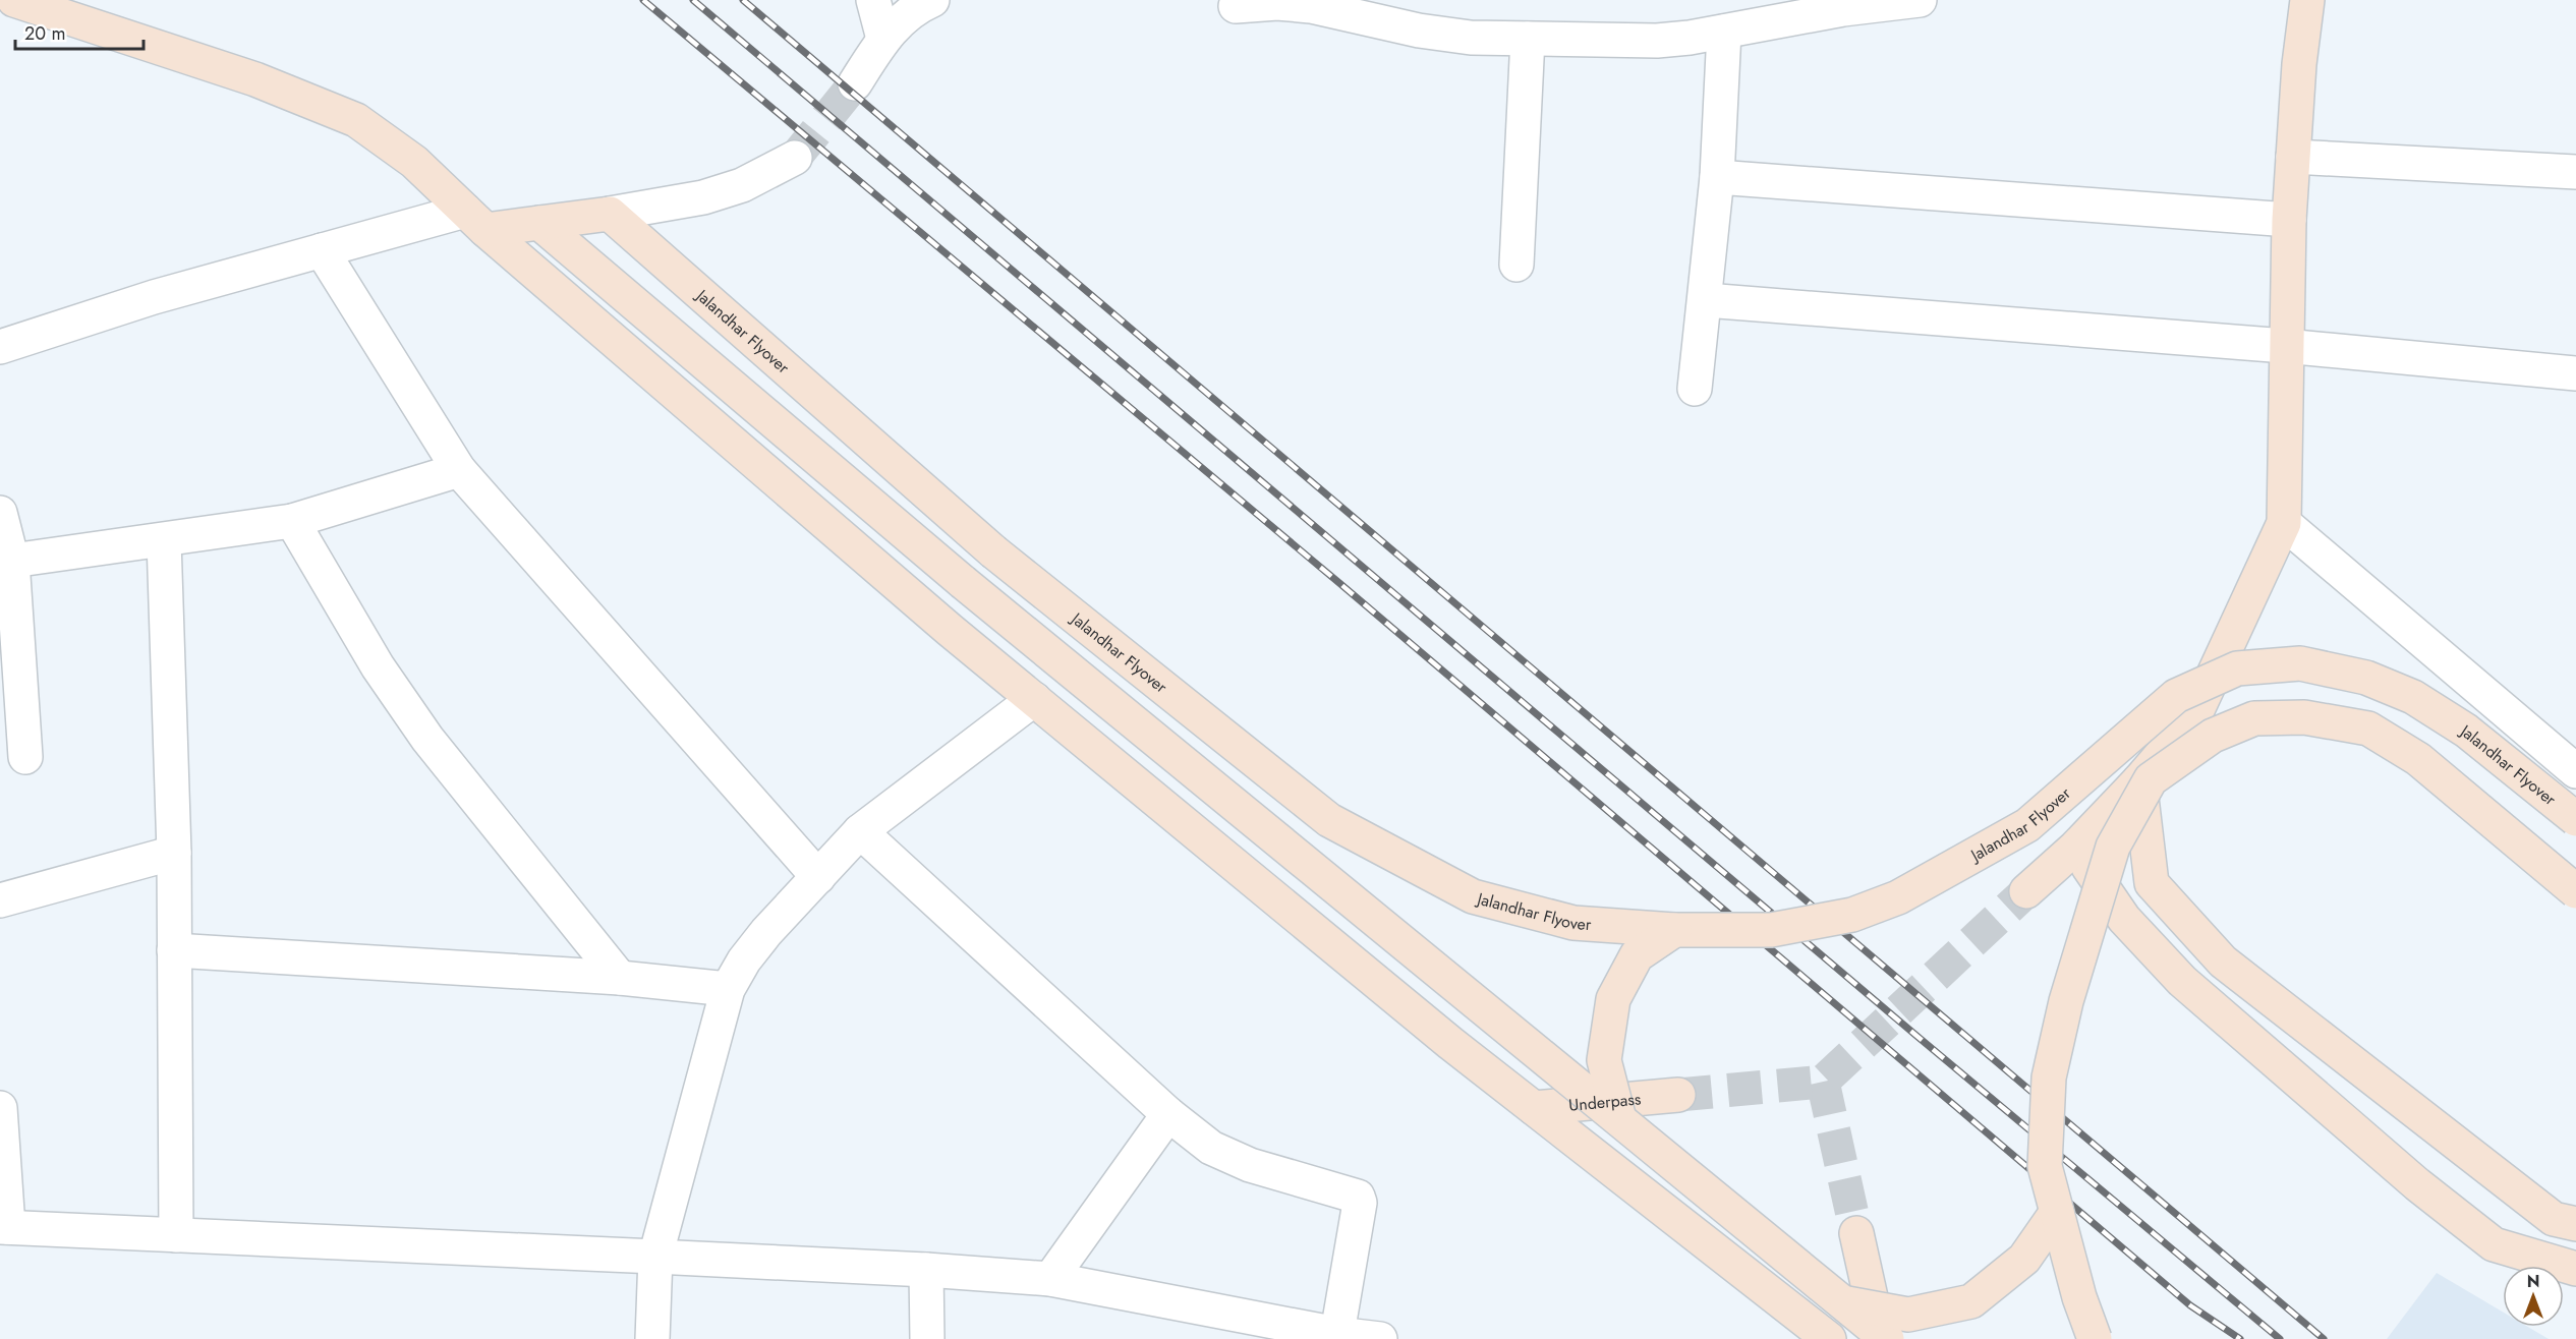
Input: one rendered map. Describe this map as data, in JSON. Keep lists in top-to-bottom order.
{
  "streets": {
    "main road": ["Jalandhar Flyover", "Underpass"]
  },
  "scale_bar": "20 m",
  "north": "top"
}
